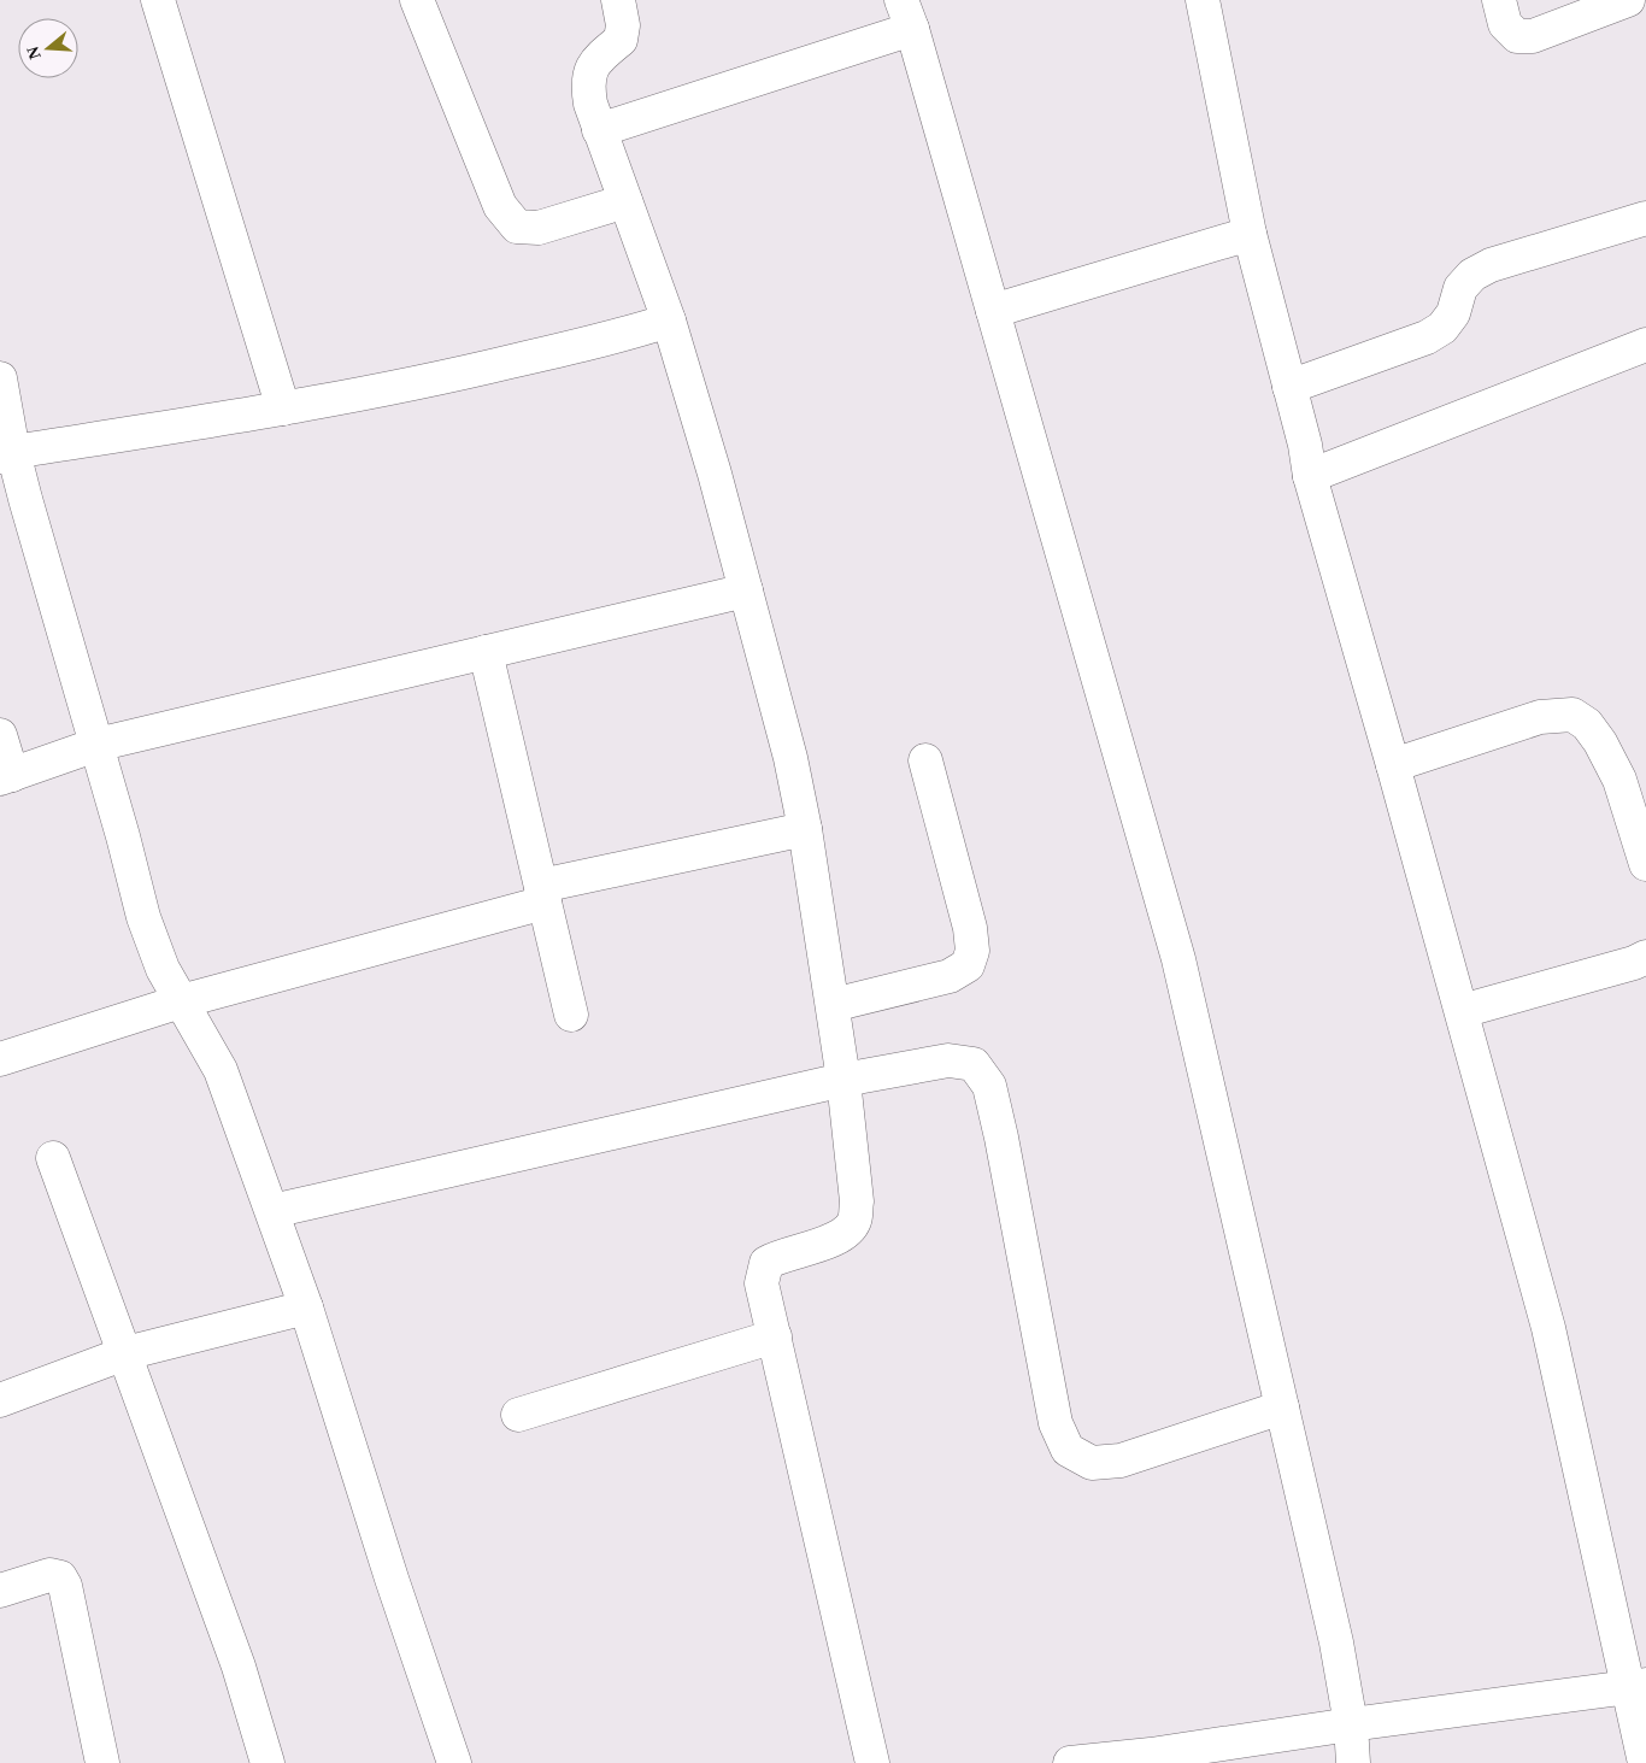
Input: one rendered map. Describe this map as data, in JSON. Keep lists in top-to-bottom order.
{
  "north": "left"
}
